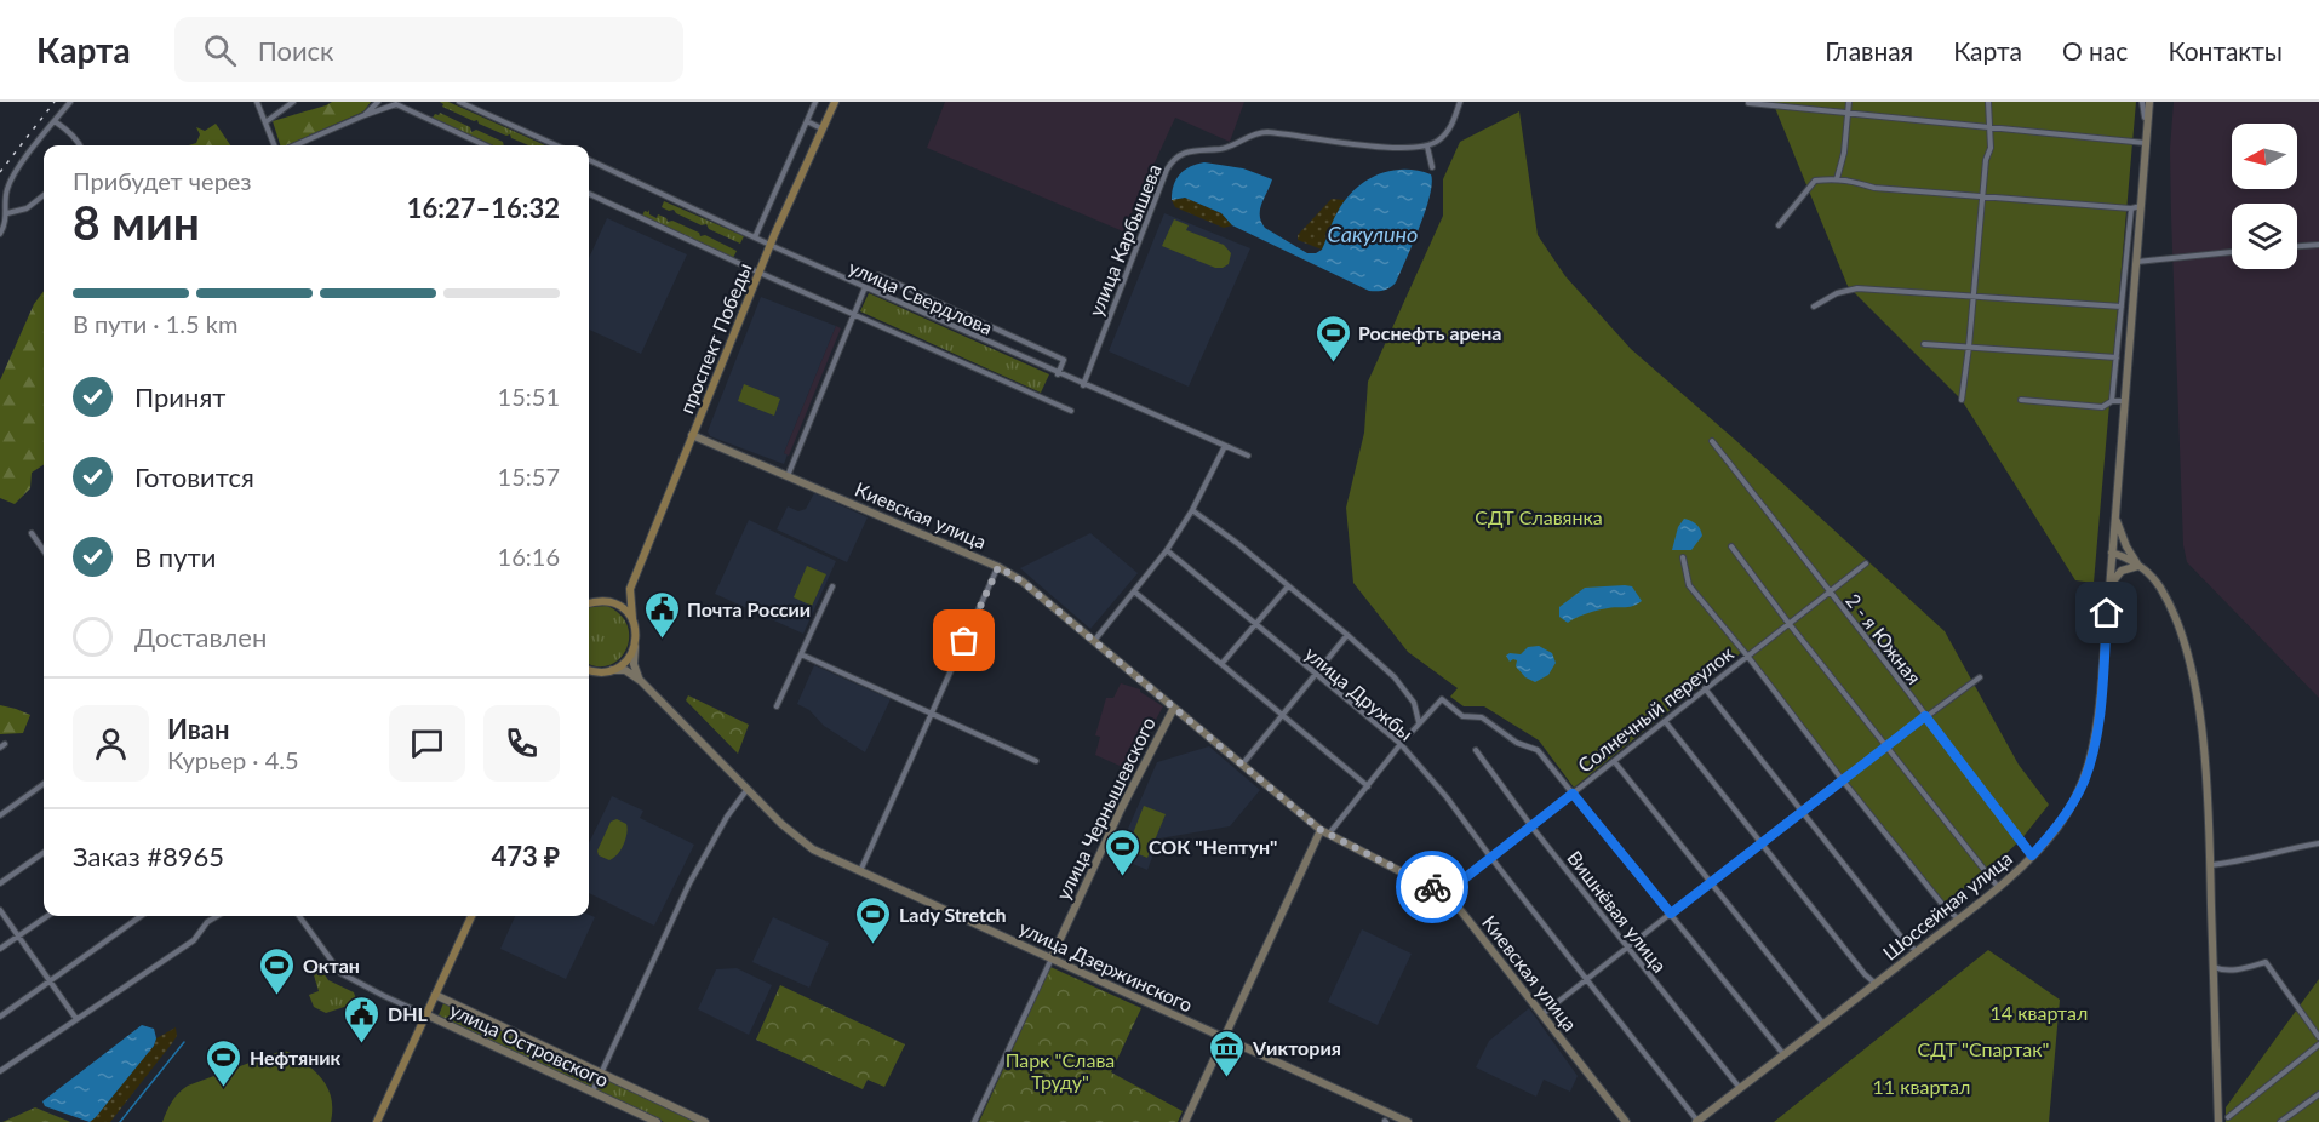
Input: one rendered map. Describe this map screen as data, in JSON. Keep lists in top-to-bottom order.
{
  "streets": {
    "main road": [
      "проспект Победы",
      "Киевская улица",
      "улица Чернышевского",
      "Шоссейная улица",
      "улица Дзержинского",
      "улица Островского"
    ],
    "street": [
      "улица Карбышева",
      "улица Свердлова",
      "2 - я Южная",
      "улица Дружбы",
      "Солнечный переулок",
      "Вишнёвая улица"
    ]
  },
  "crossings": [
    ["улица Карбышева", "улица Свердлова"],
    ["улица Свердлова", "проспект Победы"],
    ["проспект Победы", "Киевская улица"],
    ["Киевская улица", "Солнечный переулок"],
    ["Киевская улица", "улица Чернышевского"],
    ["2 - я Южная", "Солнечный переулок"],
    ["2 - я Южная", "Шоссейная улица"],
    ["улица Дружбы", "Солнечный переулок"],
    ["улица Дружбы", "Шоссейная улица"],
    ["Солнечный переулок", "Вишнёвая улица"],
    ["улица Чернышевского", "улица Дзержинского"],
    ["Шоссейная улица", "Вишнёвая улица"]
  ],
  "water": ["Сакулино"],
  "parks": [
    "СДТ Славянка",
    "14 квартал",
    "СДТ \"Спартак\"",
    "Парк \"Слава Труду\"",
    "11 квартал"
  ],
  "places": {
    "sports": [
      "Роснефть арена",
      "СОК \"Нептун\"",
      "Lady Stretch",
      "Октан",
      "Нефтяник"
    ],
    "public building": ["Почта России", "DHL"],
    "museum": ["Vиктория"]
  },
  "north": "left",
  "page": {
    "header": "Карта",
    "search": "Поиск",
    "nav": [
      "Главная",
      "Карта",
      "О нас",
      "Контакты"
    ],
    "heading": ["8 мин", "Прибудет через", "16:27–16:32"],
    "panel": [
      "Иван",
      "Курьер · 4.5",
      "Заказ #8965",
      "473 ₽"
    ],
    "bar": "В пути · 1.5 km",
    "list": [
      ["Принят", "15:51"],
      ["Готовится", "15:57"],
      ["В пути", "16:16"],
      "Доставлен"
    ]
  }
}
